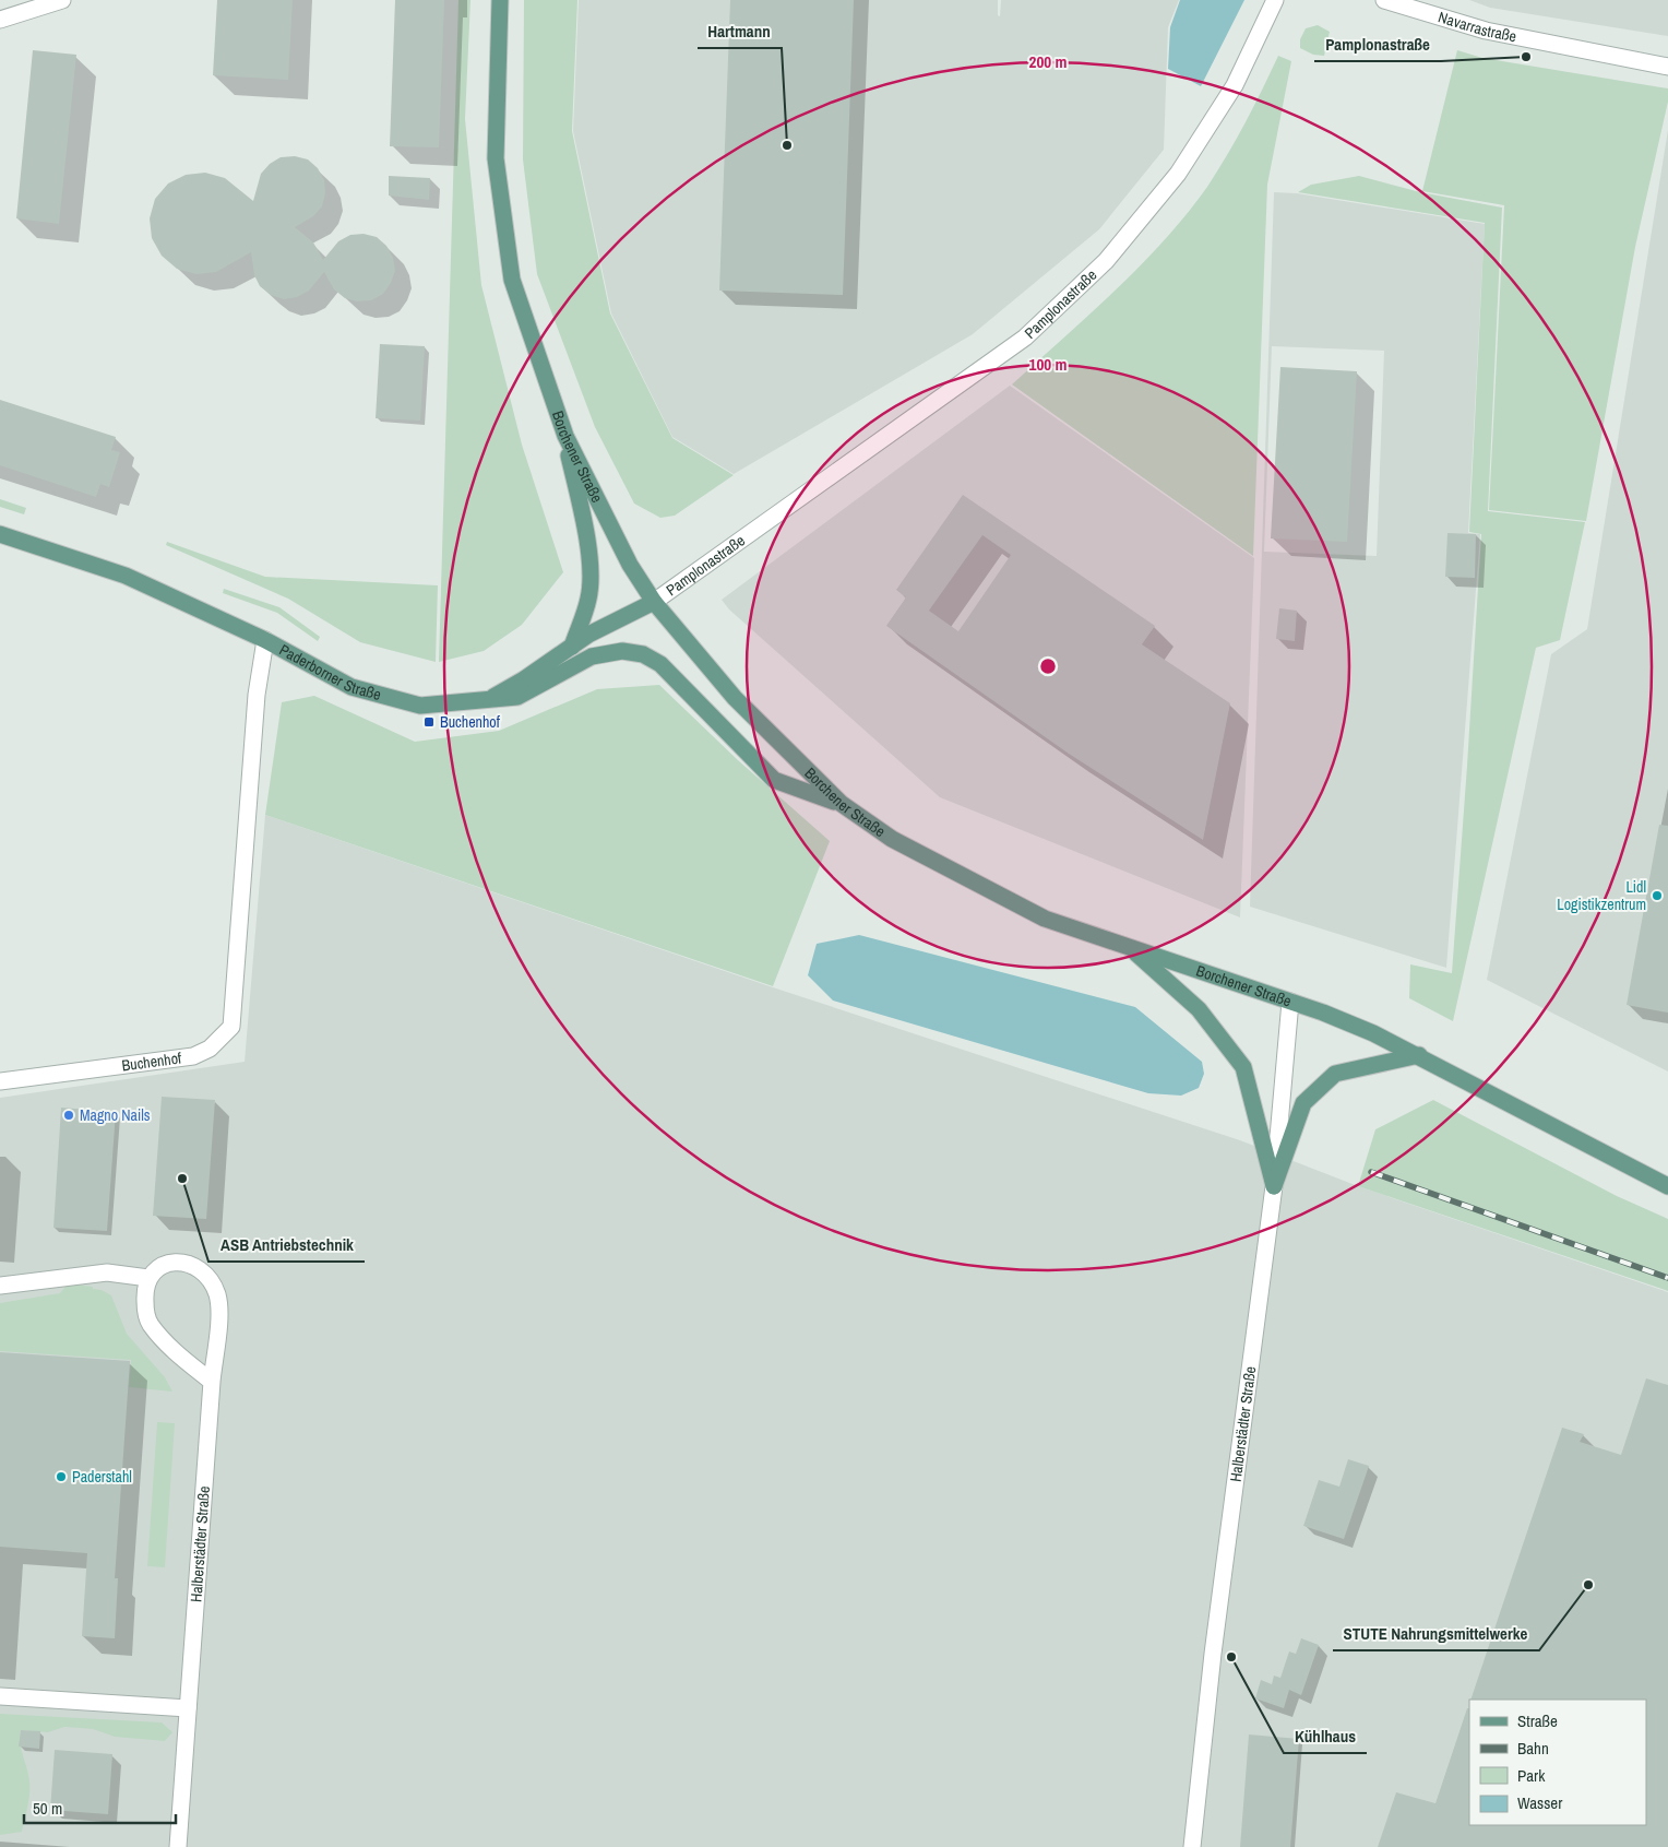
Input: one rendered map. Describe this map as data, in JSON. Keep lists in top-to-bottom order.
{
  "streets": {
    "main road": ["Borchener Straße", "Paderborner Straße"],
    "street": [
      "Navarrastraße",
      "Pamplonastraße",
      "Buchenhof",
      "Halberstädter Straße"
    ]
  },
  "crossings": [
    ["Pamplonastraße", "Borchener Straße"],
    ["Pamplonastraße", "Paderborner Straße"],
    ["Borchener Straße", "Paderborner Straße"],
    ["Borchener Straße", "Halberstädter Straße"],
    ["Paderborner Straße", "Buchenhof"]
  ],
  "places": {
    "other": [
      "Pamplonastraße",
      "Hartmann",
      "Lidl Logistikzentrum",
      "Magno Nails",
      "ASB Antriebstechnik",
      "Paderstahl",
      "STUTE Nahrungsmittelwerke",
      "Kühlhaus"
    ],
    "transit": ["Buchenhof"]
  },
  "legend": [
    "Straße",
    "Bahn",
    "Park",
    "Wasser"
  ],
  "scale_bar": "50 m",
  "rings": ["200 m", "100 m"]
}
